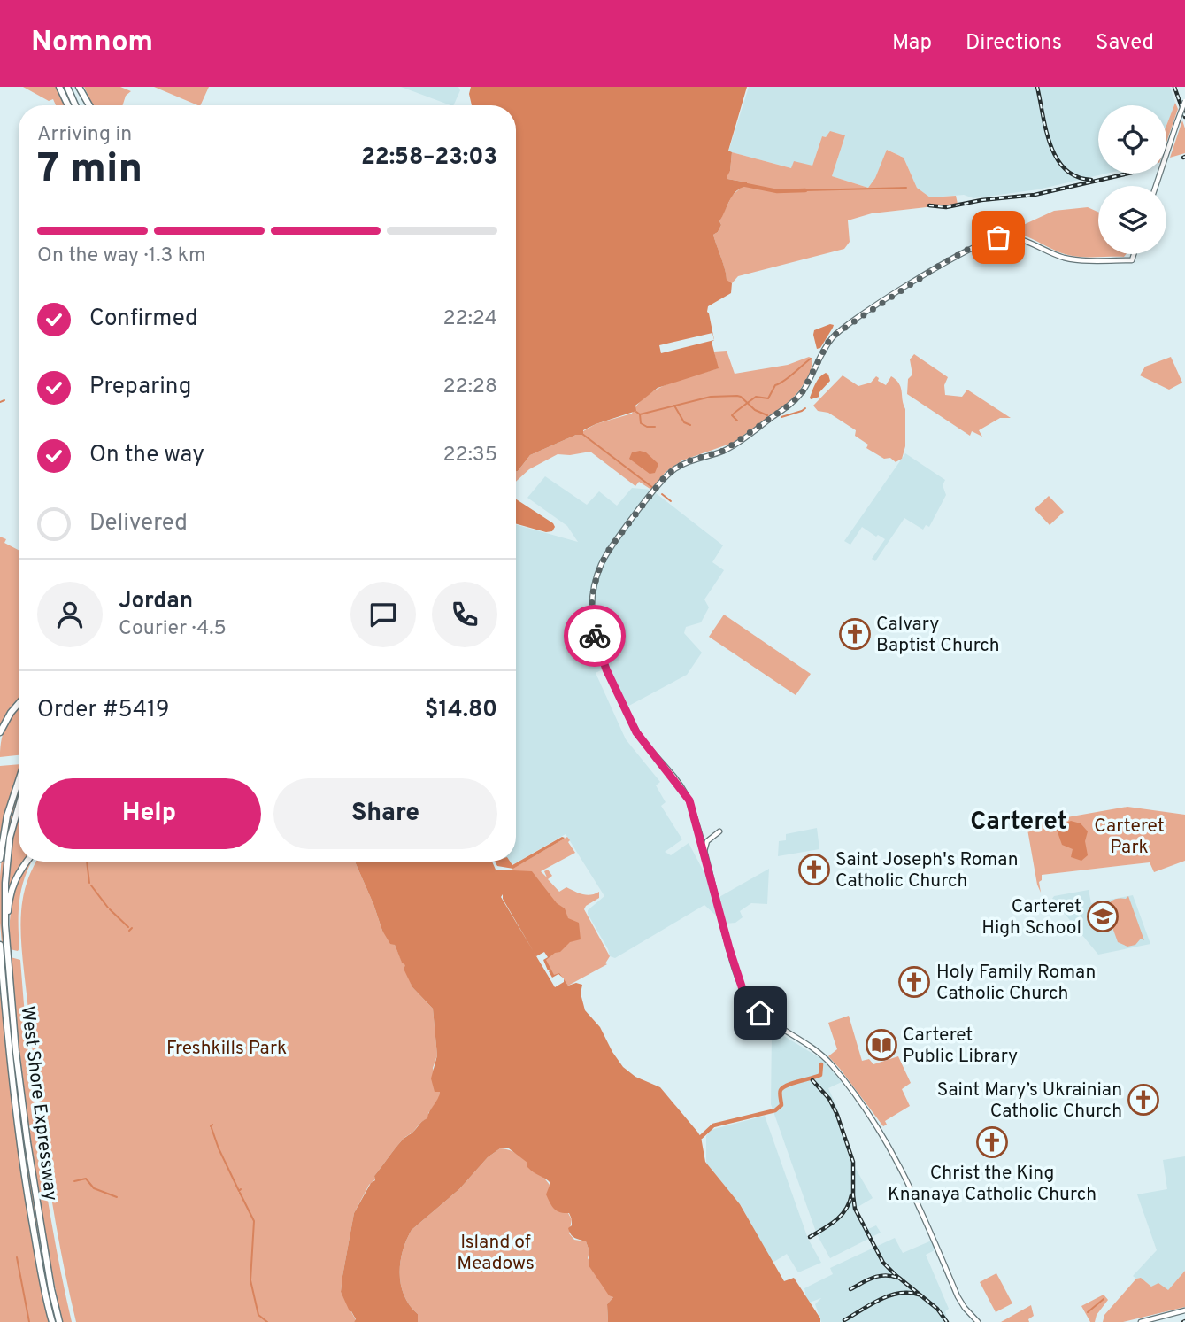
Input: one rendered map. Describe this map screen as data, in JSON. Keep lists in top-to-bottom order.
{
  "streets": {
    "highway": ["West Shore Expressway"]
  },
  "districts": ["Carteret"],
  "parks": ["Carteret Park", "Freshkills Park", "Island of Meadows"],
  "places": {
    "church": [
      "Calvary Baptist Church",
      "Saint Joseph's Roman Catholic Church",
      "Holy Family Roman Catholic Church",
      "Saint Mary’s Ukrainian Catholic Church",
      "Christ the King Knanaya Catholic Church"
    ],
    "school or university": ["Carteret High School"],
    "library": ["Carteret Public Library"]
  },
  "page": {
    "header": "Nomnom",
    "nav": ["Map", "Directions", "Saved"],
    "heading": ["7 min", "Arriving in", "22:58–23:03"],
    "panel": [
      "Jordan",
      "Courier · 4.5",
      "Order #5419",
      "$14.80"
    ],
    "bar": "On the way · 1.3 km",
    "list": [
      ["Confirmed", "22:24"],
      ["Preparing", "22:28"],
      ["On the way", "22:35"],
      "Delivered"
    ],
    "buttons": ["Help", "Share"]
  }
}
